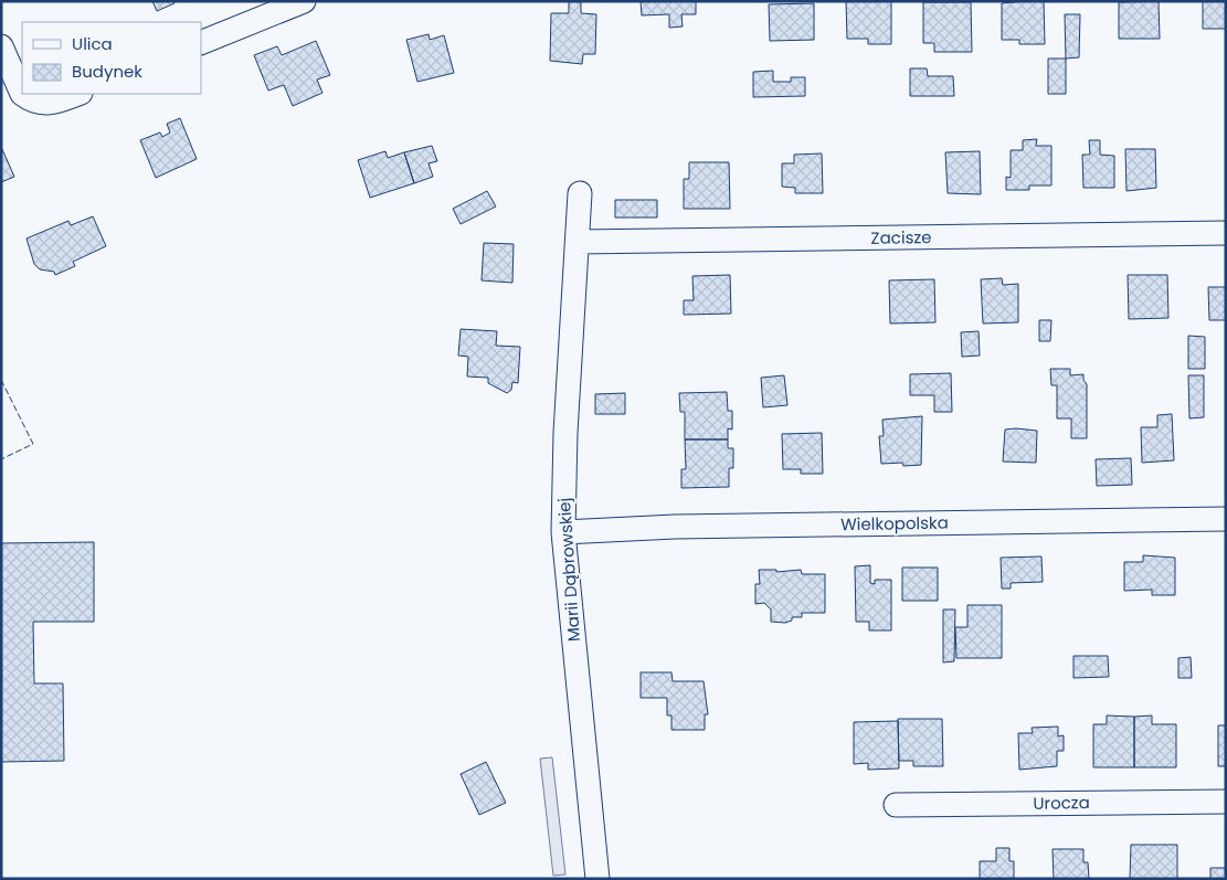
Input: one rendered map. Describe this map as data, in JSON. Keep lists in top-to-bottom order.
{
  "streets": {
    "street": [
      "Zacisze",
      "Wielkopolska",
      "Marii Dąbrowskiej",
      "Urocza"
    ]
  },
  "crossings": [
    ["Zacisze", "Marii Dąbrowskiej"],
    ["Wielkopolska", "Marii Dąbrowskiej"]
  ],
  "legend": ["Ulica", "Budynek"]
}
